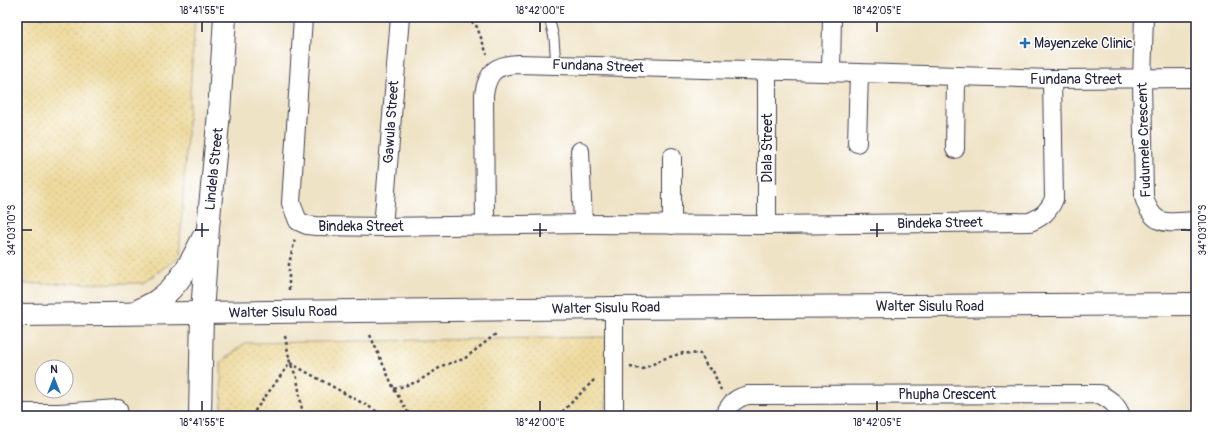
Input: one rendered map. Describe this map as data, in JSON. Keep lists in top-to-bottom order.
{
  "streets": {
    "street": [
      "Fundana Street",
      "Gawula Street",
      "Fudumele Crescent",
      "Dlala Street",
      "Lindela Street",
      "Bindeka Street",
      "Walter Sisulu Road",
      "Phupha Crescent"
    ]
  },
  "crossings": [
    ["Fundana Street", "Fudumele Crescent"],
    ["Fundana Street", "Dlala Street"],
    ["Fundana Street", "Bindeka Street"],
    ["Gawula Street", "Bindeka Street"],
    ["Dlala Street", "Bindeka Street"],
    ["Lindela Street", "Walter Sisulu Road"]
  ],
  "places": {
    "health": ["Mayenzeke Clinic"]
  },
  "north": "top",
  "coordinates": [
    "18°41'55\"E",
    "18°42'00\"E",
    "18°42'05\"E",
    "34°03'10\"S"
  ]
}
